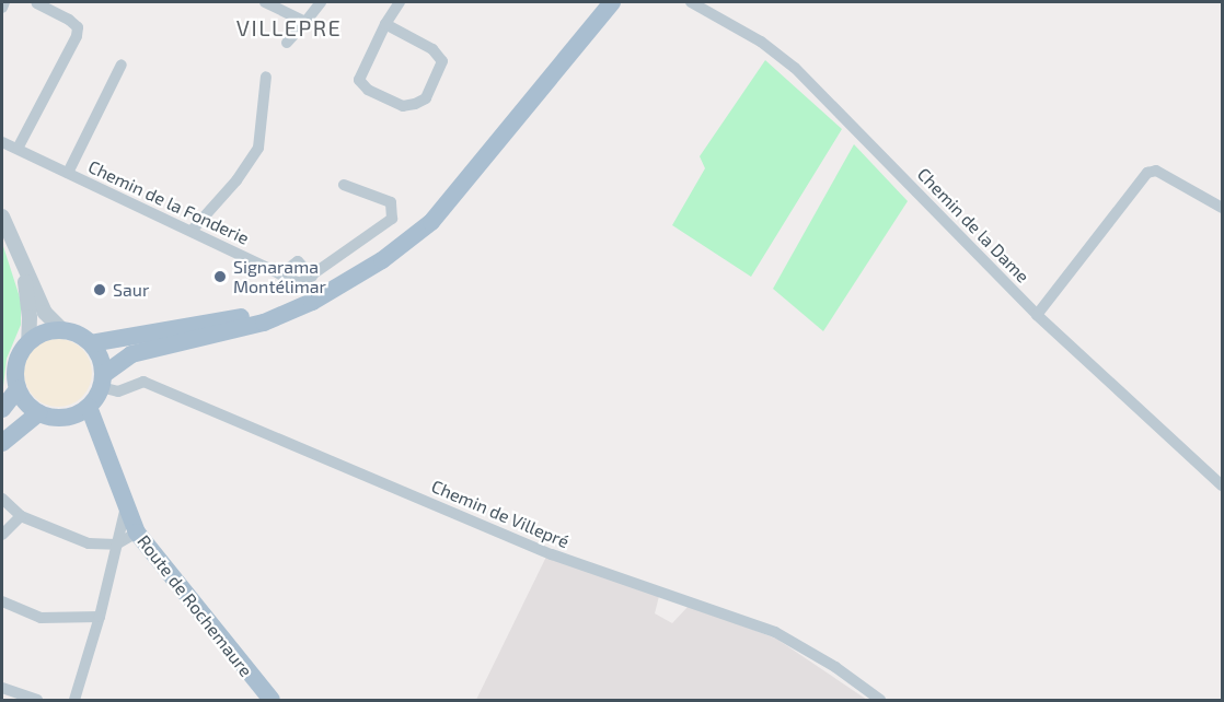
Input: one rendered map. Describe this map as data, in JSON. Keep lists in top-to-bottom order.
{
  "streets": {
    "main road": ["Route de Rochemaure"],
    "street": ["Chemin de la Fonderie", "Chemin de la Dame", "Chemin de Villepré"]
  },
  "crossings": [
    ["Chemin de Villepré", "Route de Rochemaure"]
  ],
  "districts": ["VILLEPRE"],
  "places": ["Signarama Montélimar", "Saur"]
}
